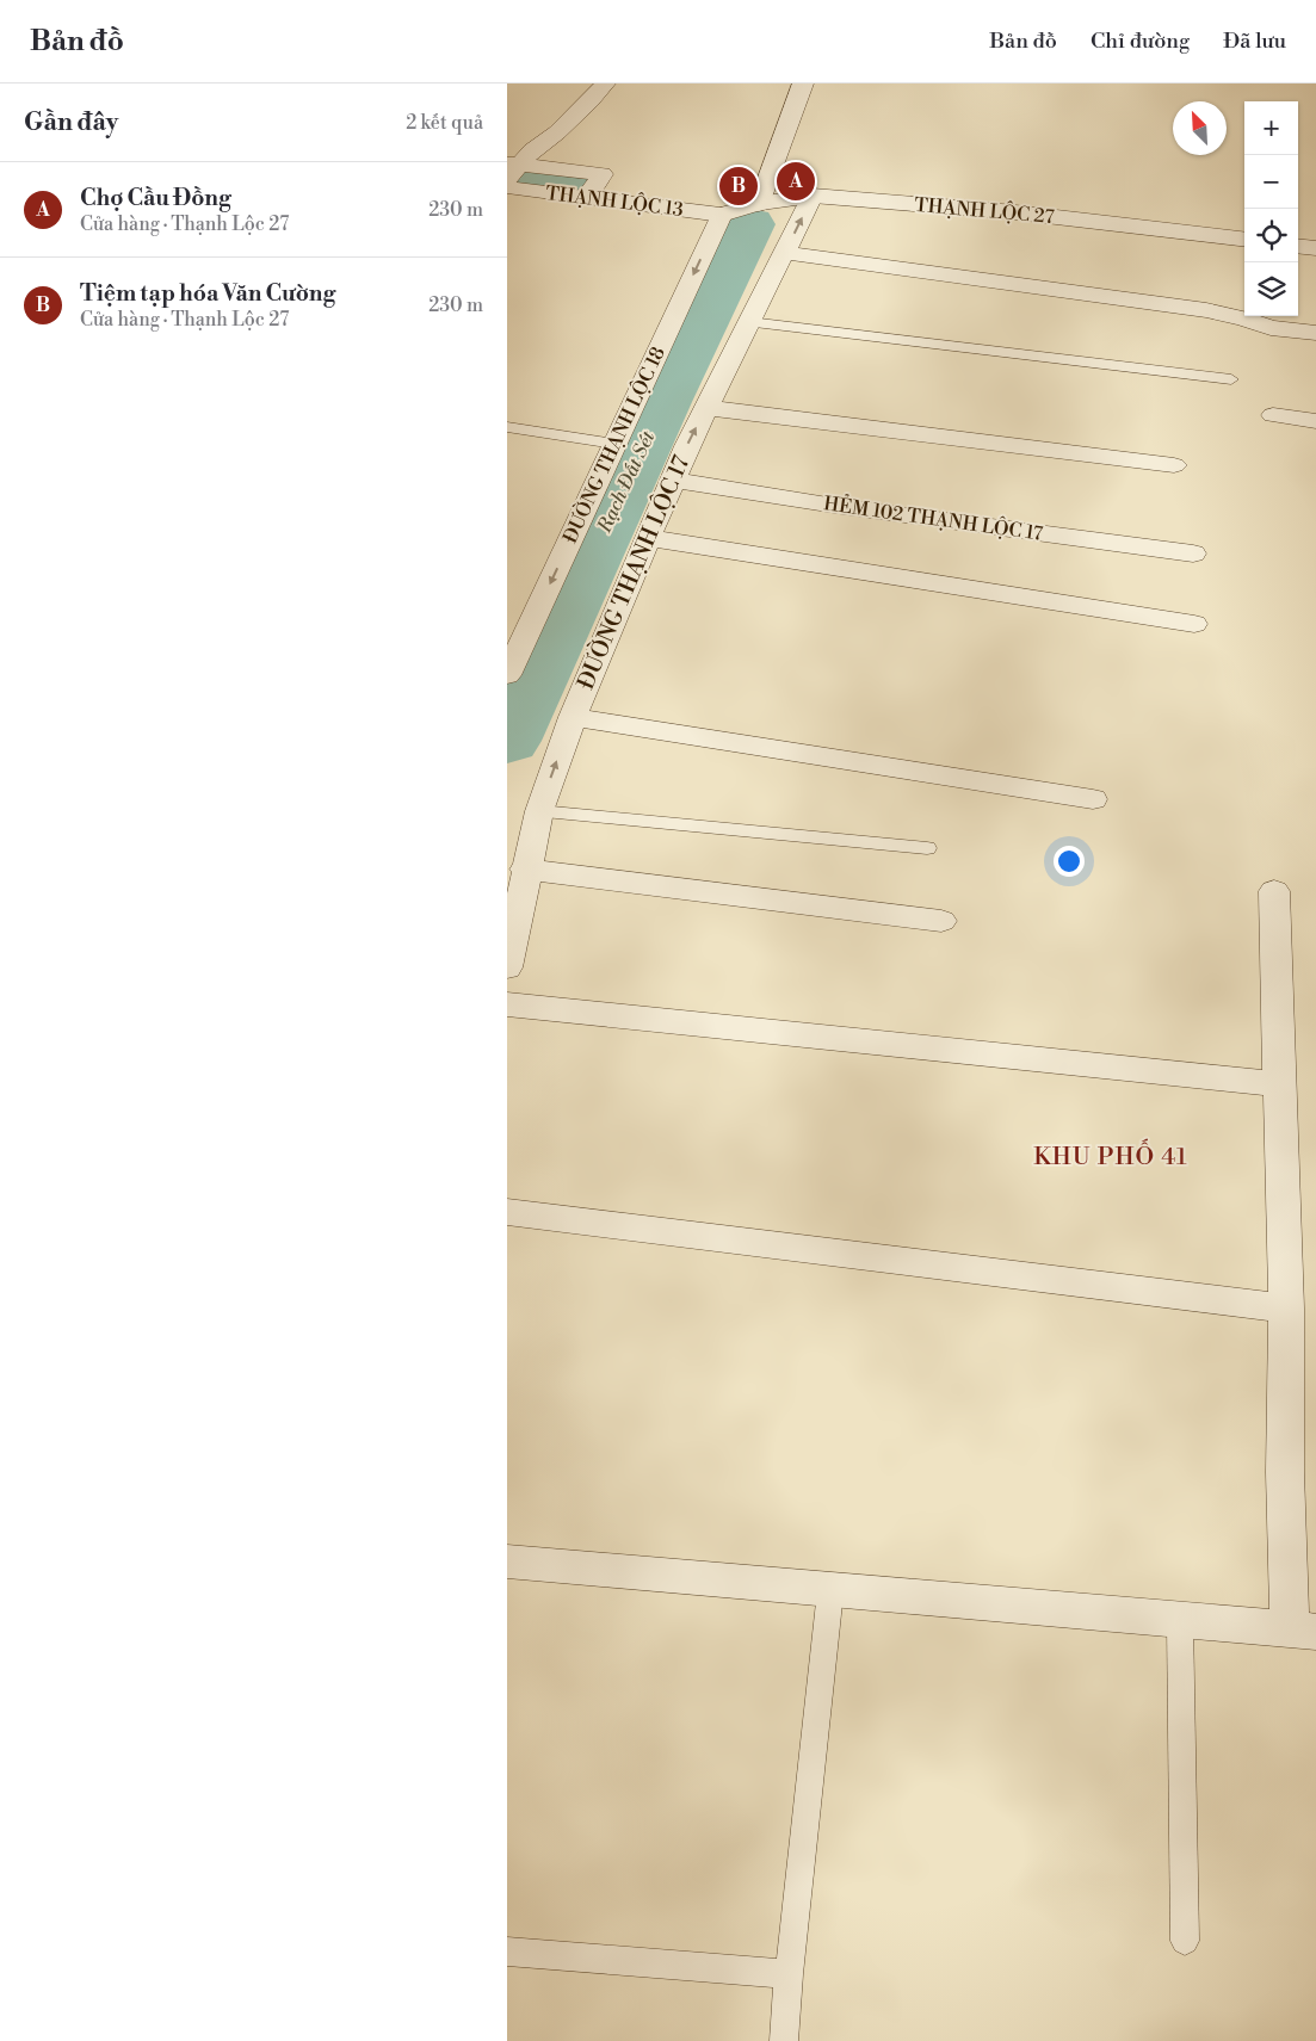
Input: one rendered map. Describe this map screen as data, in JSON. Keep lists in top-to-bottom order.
{
  "streets": {
    "street": [
      "THẠNH LỘC 13",
      "THẠNH LỘC 27",
      "ĐƯỜNG THẠNH LỘC 18",
      "HẺM 102 THẠNH LỘC 17",
      "ĐƯỜNG THẠNH LỘC 17"
    ]
  },
  "crossings": [
    ["THẠNH LỘC 13", "THẠNH LỘC 27"],
    ["THẠNH LỘC 13", "ĐƯỜNG THẠNH LỘC 18"],
    ["THẠNH LỘC 27", "ĐƯỜNG THẠNH LỘC 18"],
    ["THẠNH LỘC 27", "ĐƯỜNG THẠNH LỘC 17"],
    ["HẺM 102 THẠNH LỘC 17", "ĐƯỜNG THẠNH LỘC 17"]
  ],
  "one_way": ["ĐƯỜNG THẠNH LỘC 18"],
  "districts": ["KHU PHỐ 41"],
  "water": ["Rạch Đất Sét"],
  "north": "top left",
  "page": {
    "header": "Bản đồ",
    "nav": ["Bản đồ", "Chỉ đường", "Đã lưu"],
    "heading": ["Gần đây", "2 kết quả"],
    "map_buttons": ["+", "−"],
    "pins": ["A", "B"],
    "list": [
      {
        "mark": "A",
        "name": "Chợ Cầu Đồng",
        "note": "Cửa hàng · Thạnh Lộc 27",
        "value": "230 m"
      },
      {
        "mark": "B",
        "name": "Tiệm tạp hóa Văn Cường",
        "note": "Cửa hàng · Thạnh Lộc 27",
        "value": "230 m"
      }
    ]
  }
}
